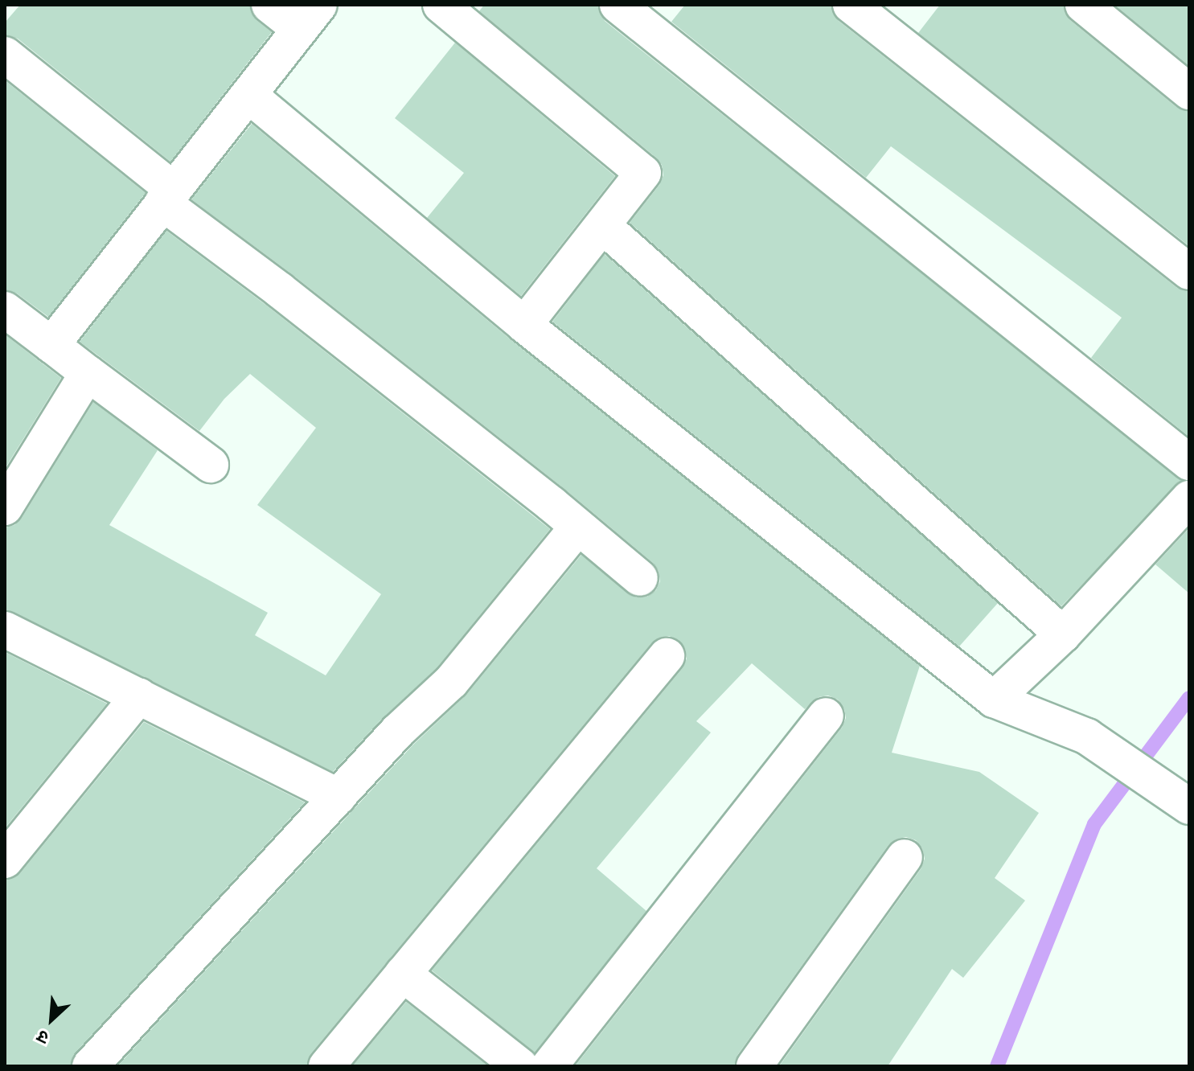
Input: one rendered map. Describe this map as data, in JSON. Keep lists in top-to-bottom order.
{
  "north": "bottom left"
}
